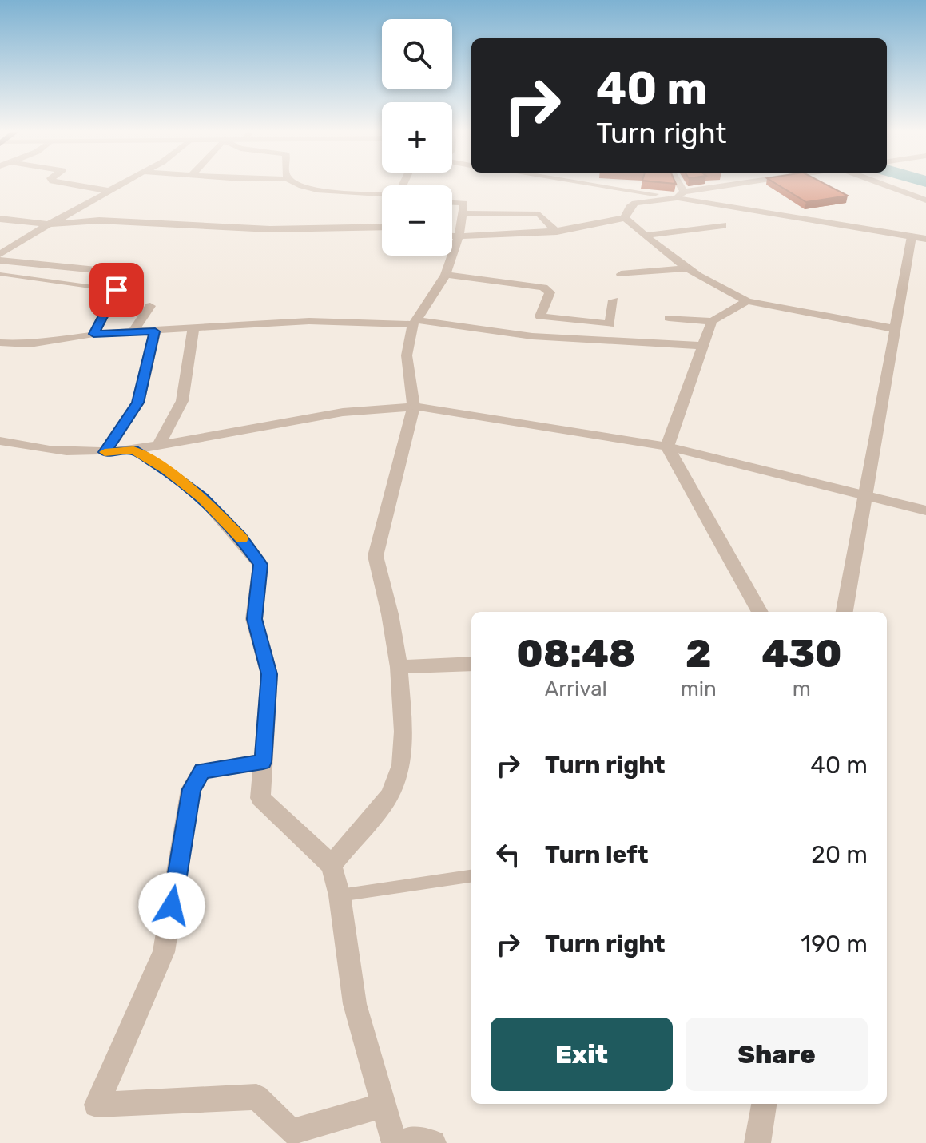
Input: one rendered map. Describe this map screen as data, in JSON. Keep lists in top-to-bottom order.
{
  "page": {
    "map_buttons": ["+", "−"],
    "turn": ["40 m", "Turn right"],
    "eta": [
      "08:48",
      "Arrival",
      "2",
      "min",
      "430",
      "m"
    ],
    "list": [
      {
        "name": "Turn right",
        "value": "40 m"
      },
      {
        "name": "Turn left",
        "value": "20 m"
      },
      {
        "name": "Turn right",
        "value": "190 m"
      }
    ],
    "buttons": ["Exit", "Share"]
  }
}
